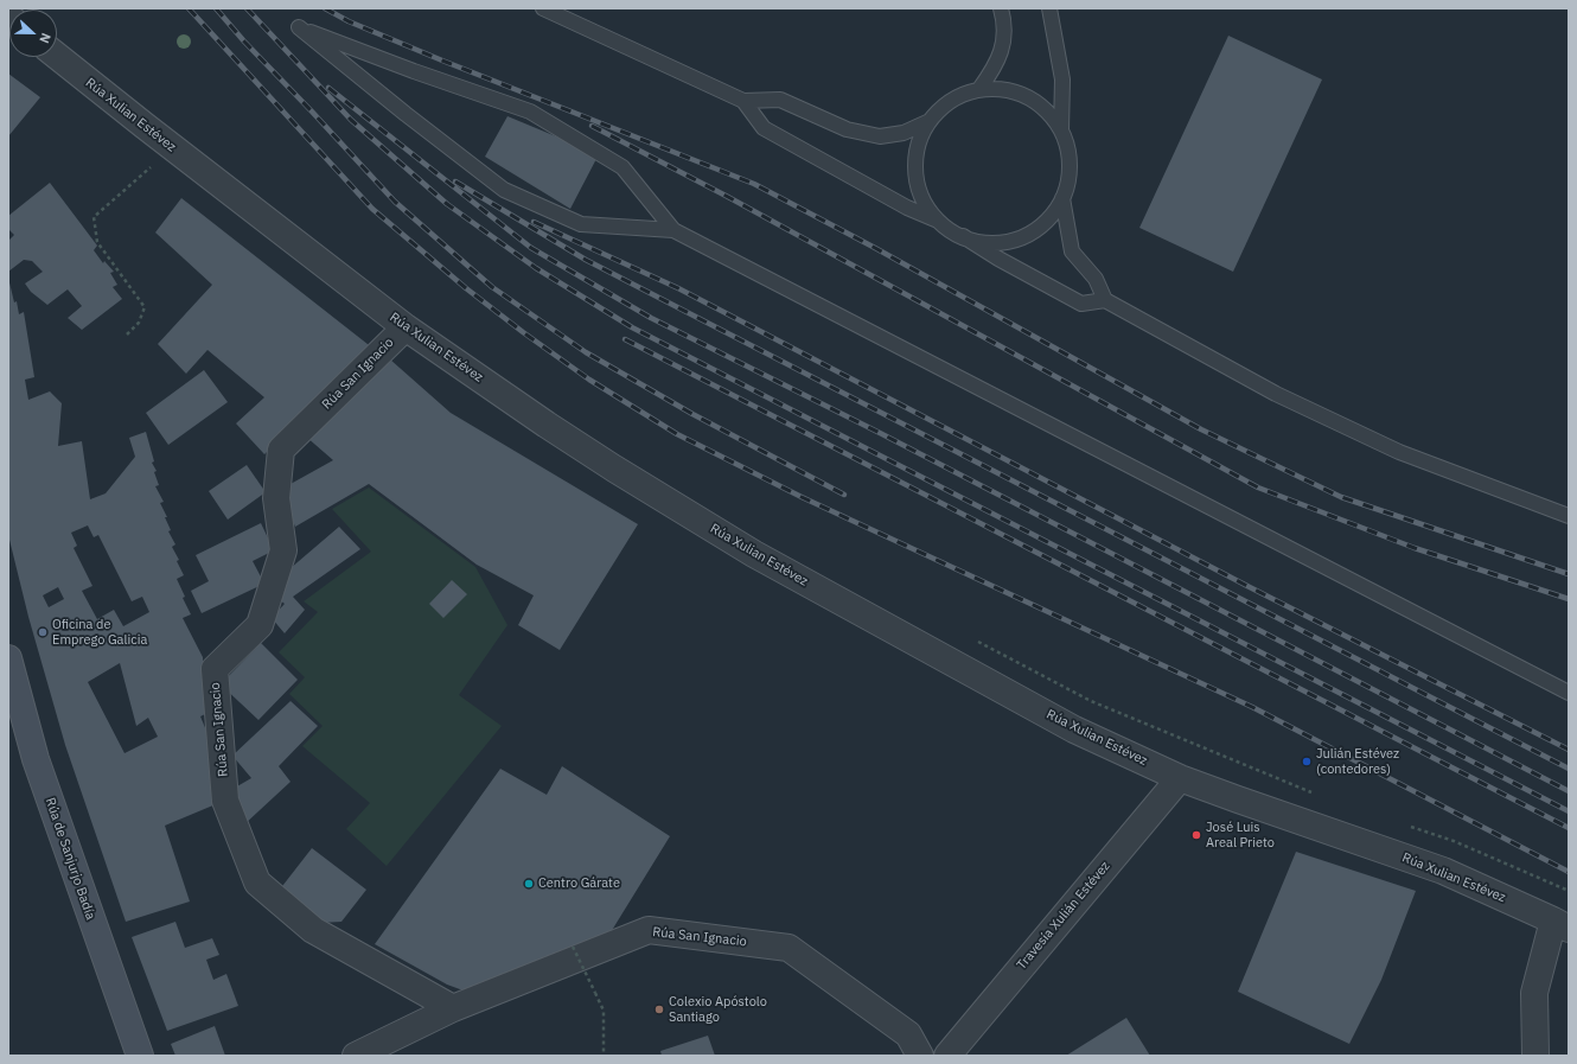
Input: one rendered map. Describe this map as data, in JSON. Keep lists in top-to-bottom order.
{
  "streets": {
    "main road": ["Rúa de Sanjurjo Badía"],
    "street": ["Rúa Xulian Estévez", "Rúa San Ignacio", "Travesía Xulián Estévez"]
  },
  "crossings": [
    ["Rúa Xulian Estévez", "Rúa San Ignacio"],
    ["Rúa Xulian Estévez", "Travesía Xulián Estévez"]
  ],
  "places": [
    "Oficina de Emprego Galicia",
    "Julián Estévez (contedores)",
    "José Luis Areal Prieto",
    "Centro Gárate",
    "Colexio Apóstolo Santiago"
  ],
  "north": "right"
}
